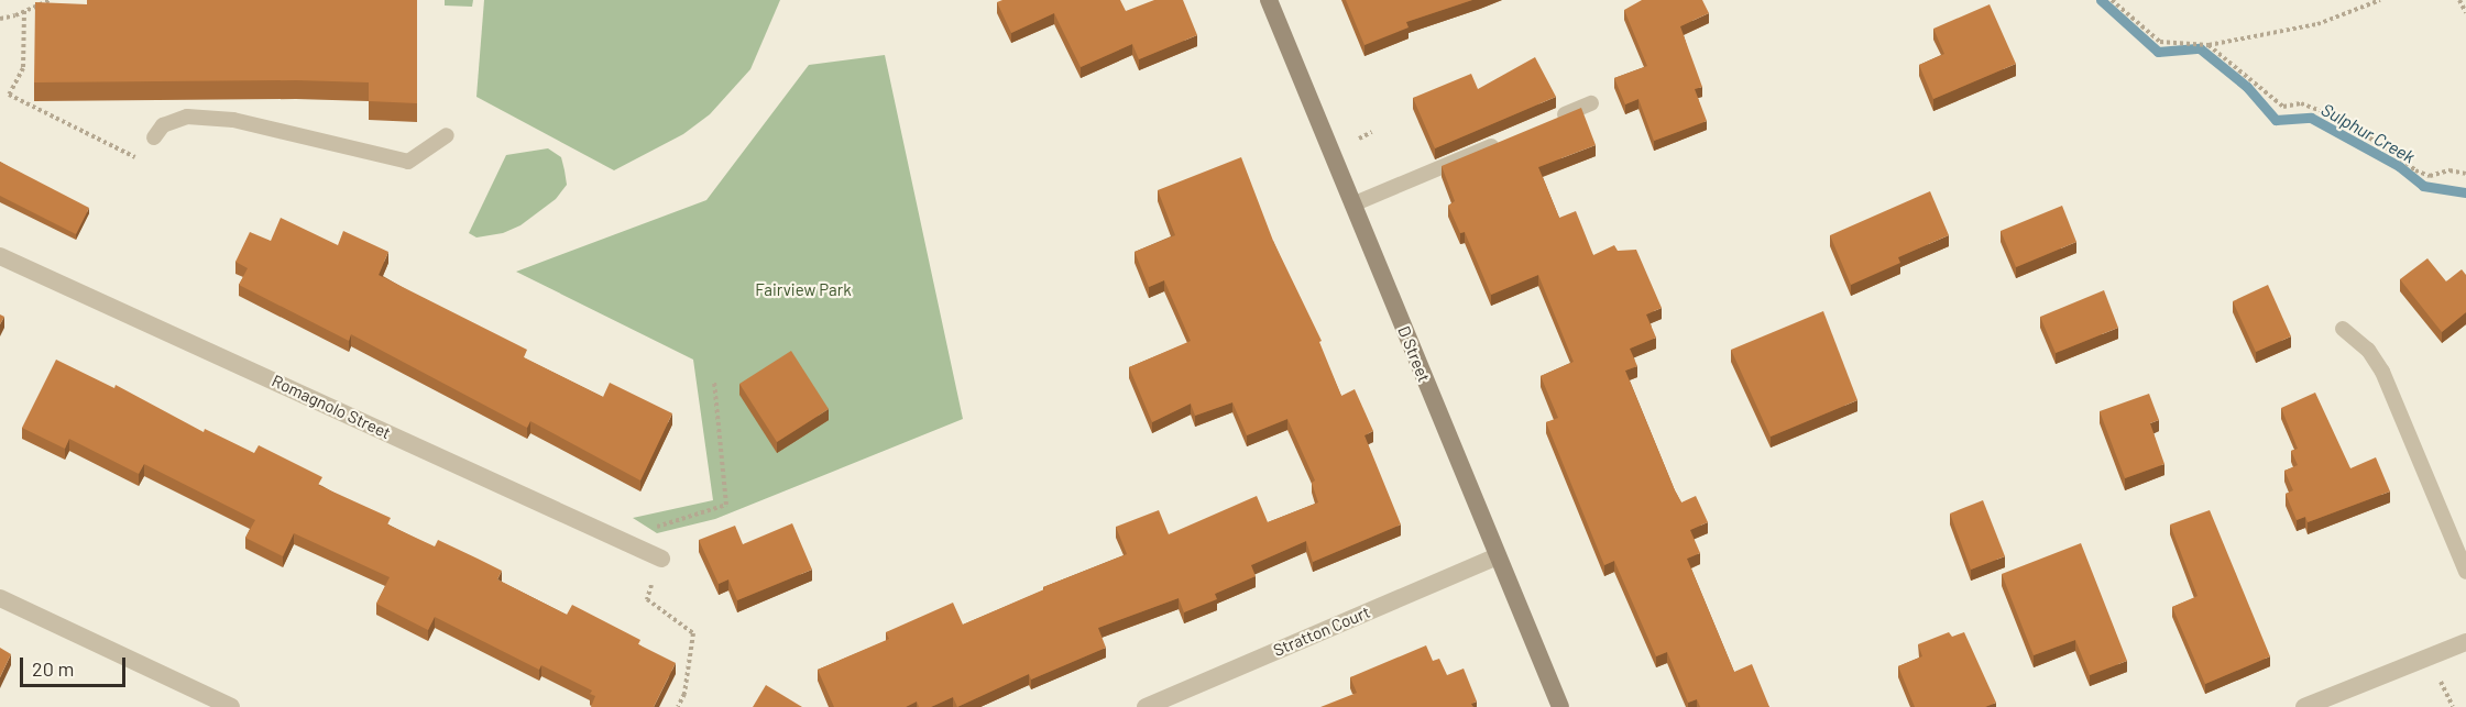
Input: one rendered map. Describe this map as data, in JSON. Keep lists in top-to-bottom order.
{
  "streets": {
    "main road": ["D Street"],
    "street": ["Romagnolo Street", "Stratton Court"]
  },
  "crossings": [
    ["D Street", "Stratton Court"]
  ],
  "water": ["Sulphur Creek"],
  "parks": ["Fairview Park"],
  "scale_bar": "20 m"
}
